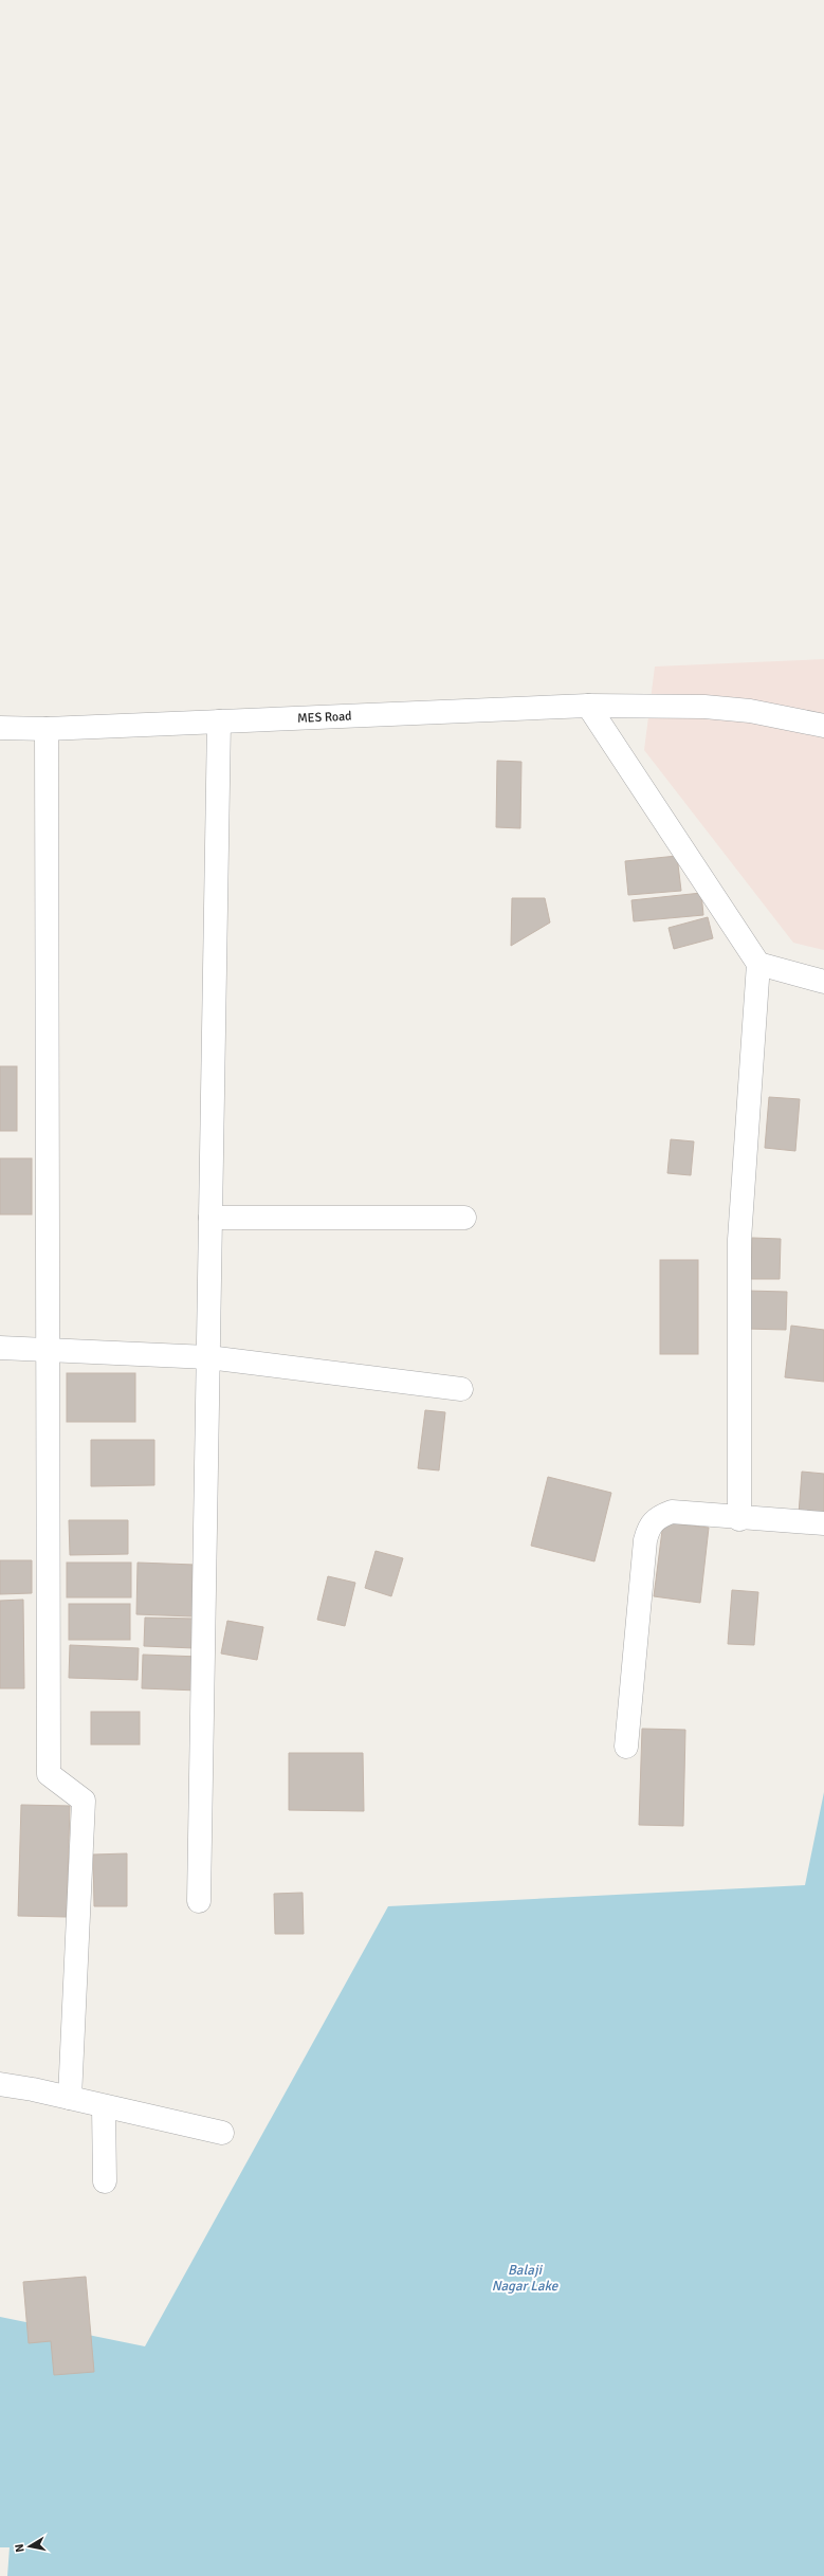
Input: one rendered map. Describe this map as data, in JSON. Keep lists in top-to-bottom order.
{
  "streets": {
    "street": ["MES Road"]
  },
  "water": ["Balaji Nagar Lake"],
  "north": "left"
}
